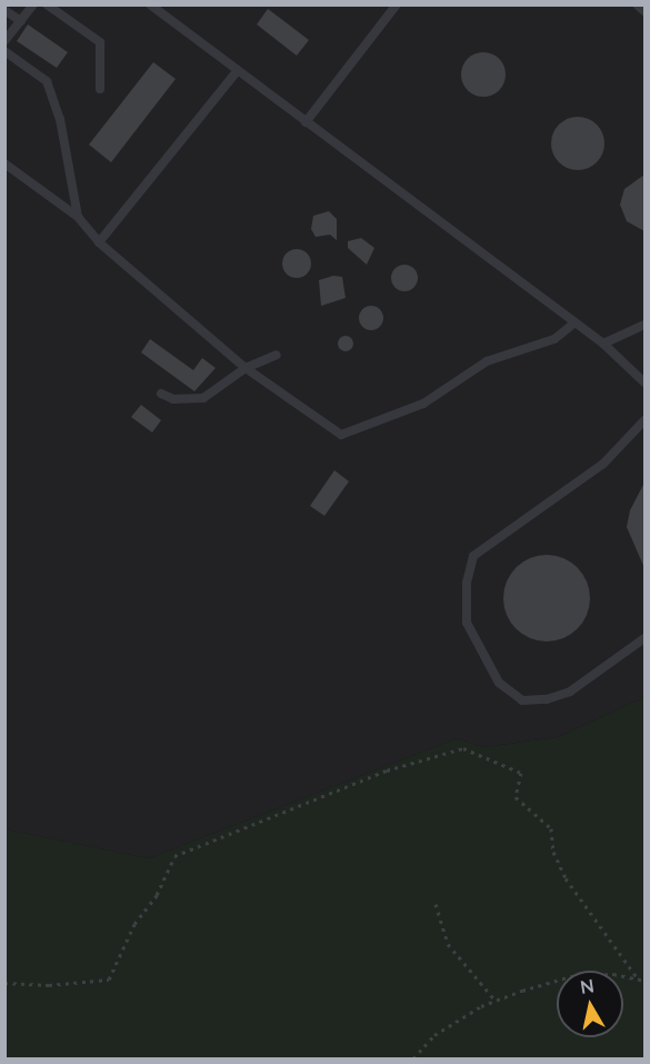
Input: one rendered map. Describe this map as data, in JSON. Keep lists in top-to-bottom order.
{
  "north": "top"
}
